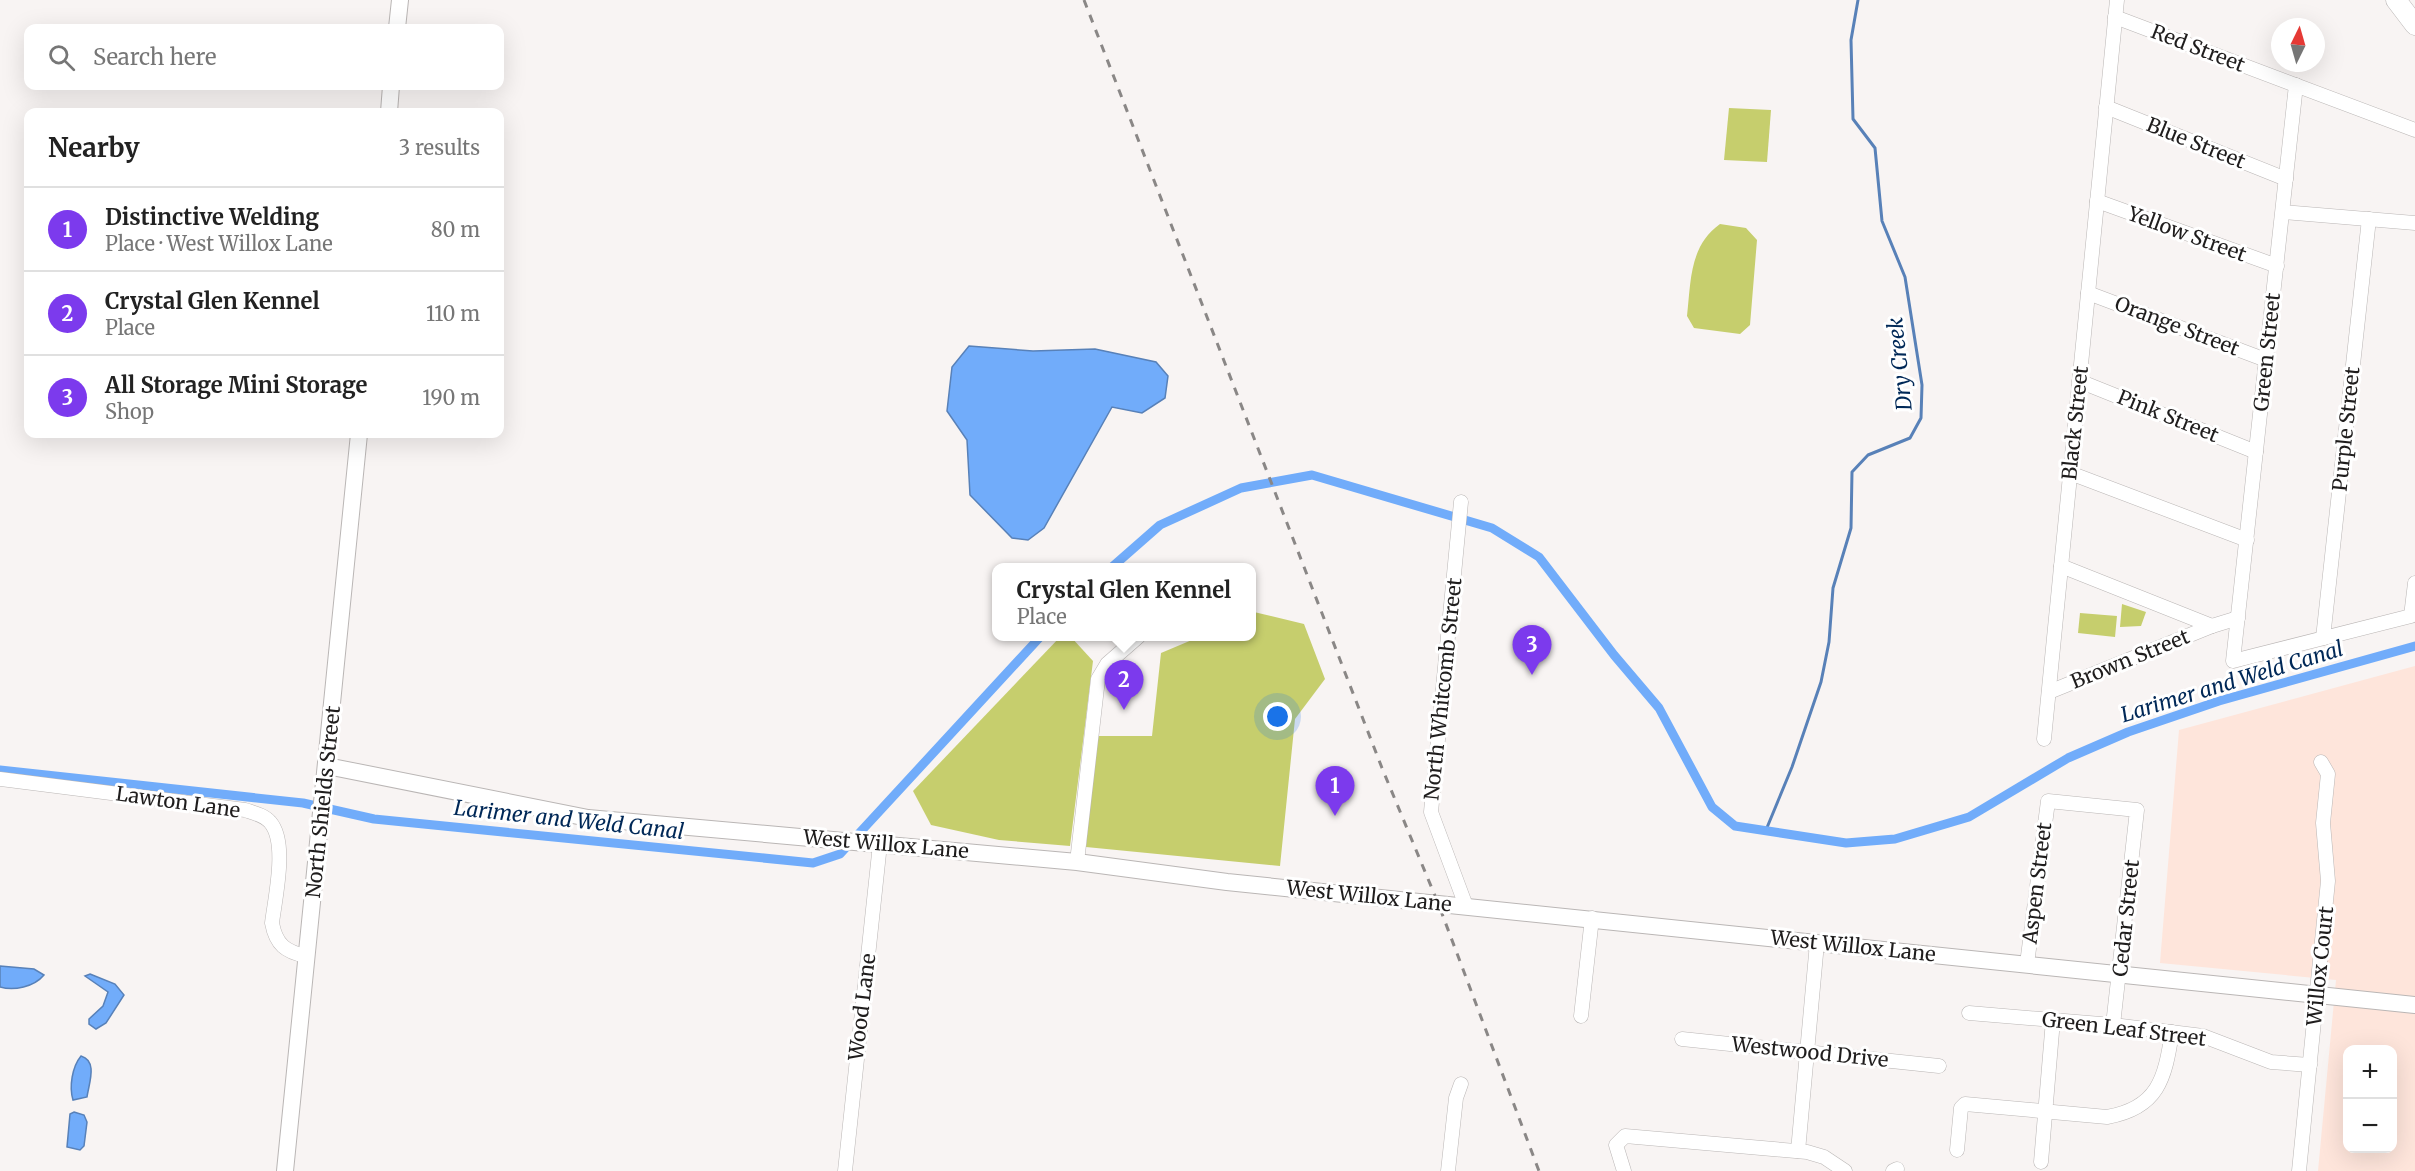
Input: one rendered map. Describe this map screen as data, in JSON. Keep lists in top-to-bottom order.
{
  "streets": {
    "main road": ["North Shields Street", "West Willox Lane"],
    "street": [
      "Red Street",
      "Blue Street",
      "Yellow Street",
      "Orange Street",
      "Green Street",
      "Pink Street",
      "Black Street",
      "Purple Street",
      "Brown Street",
      "North Whitcomb Street",
      "Lawton Lane",
      "Aspen Street",
      "Cedar Street",
      "Willox Court",
      "Wood Lane",
      "Green Leaf Street",
      "Westwood Drive"
    ]
  },
  "crossings": [
    ["Red Street", "Green Street"],
    ["Red Street", "Black Street"],
    ["Blue Street", "Green Street"],
    ["Blue Street", "Black Street"],
    ["Yellow Street", "Green Street"],
    ["Yellow Street", "Black Street"],
    ["Orange Street", "Green Street"],
    ["Orange Street", "Black Street"],
    ["Green Street", "Pink Street"],
    ["Green Street", "Brown Street"],
    ["Pink Street", "Black Street"],
    ["Black Street", "Brown Street"],
    ["North Whitcomb Street", "West Willox Lane"],
    ["Lawton Lane", "North Shields Street"],
    ["North Shields Street", "West Willox Lane"],
    ["West Willox Lane", "Aspen Street"],
    ["West Willox Lane", "Cedar Street"],
    ["West Willox Lane", "Willox Court"],
    ["West Willox Lane", "Wood Lane"],
    ["Aspen Street", "Cedar Street"],
    ["Cedar Street", "Green Leaf Street"],
    ["Willox Court", "Green Leaf Street"]
  ],
  "water": ["Dry Creek", "Larimer and Weld Canal"],
  "north": "top",
  "page": {
    "search": "Search here",
    "heading": ["Nearby", "3 results"],
    "list": [
      {
        "mark": "1",
        "name": "Distinctive Welding",
        "note": "Place · West Willox Lane",
        "value": "80 m"
      },
      {
        "mark": "2",
        "name": "Crystal Glen Kennel",
        "note": "Place",
        "value": "110 m"
      },
      {
        "mark": "3",
        "name": "All Storage Mini Storage",
        "note": "Shop",
        "value": "190 m"
      }
    ],
    "popup": ["Crystal Glen Kennel", "Place"],
    "pins": ["3", "2", "1"],
    "map_buttons": ["+", "−"]
  }
}
